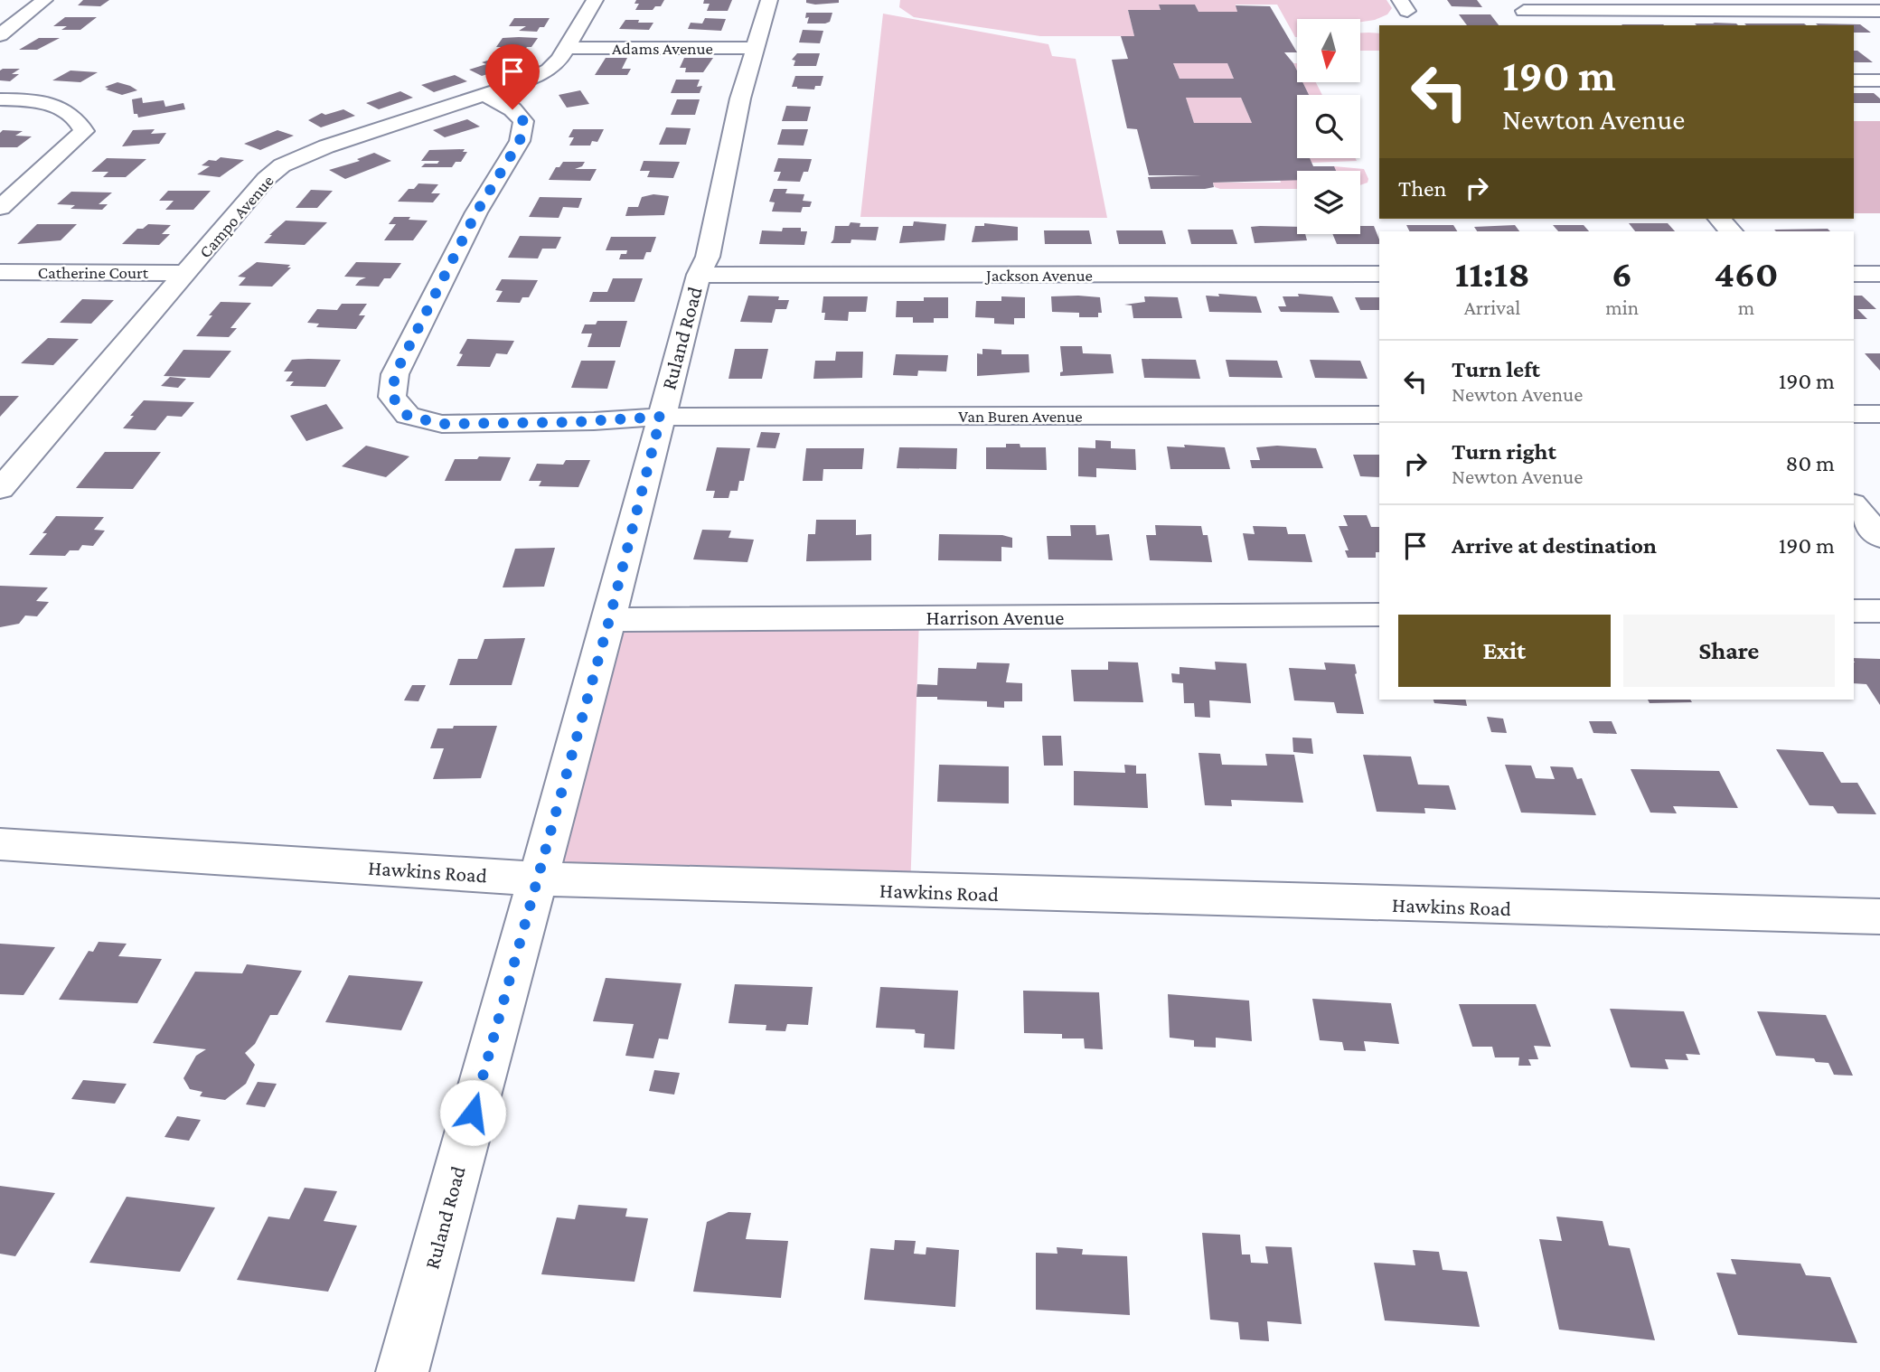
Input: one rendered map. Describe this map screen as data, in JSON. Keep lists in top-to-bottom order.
{
  "streets": {
    "street": [
      "Adams Avenue",
      "Campo Avenue",
      "Catherine Court",
      "Jackson Avenue",
      "Ruland Road",
      "Van Buren Avenue",
      "Harrison Avenue",
      "Hawkins Road"
    ]
  },
  "crossings": [
    ["Adams Avenue", "Campo Avenue"],
    ["Adams Avenue", "Ruland Road"],
    ["Campo Avenue", "Catherine Court"],
    ["Campo Avenue", "Van Buren Avenue"],
    ["Jackson Avenue", "Ruland Road"],
    ["Ruland Road", "Van Buren Avenue"],
    ["Ruland Road", "Harrison Avenue"],
    ["Ruland Road", "Hawkins Road"]
  ],
  "north": "bottom",
  "page": {
    "turn": ["190 m", "Newton Avenue"],
    "then": "Then",
    "eta": [
      "11:18",
      "Arrival",
      "6",
      "min",
      "460",
      "m"
    ],
    "list": [
      {
        "name": "Turn left",
        "note": "Newton Avenue",
        "value": "190 m"
      },
      {
        "name": "Turn right",
        "note": "Newton Avenue",
        "value": "80 m"
      },
      {
        "name": "Arrive at destination",
        "value": "190 m"
      }
    ],
    "buttons": ["Exit", "Share"]
  }
}
